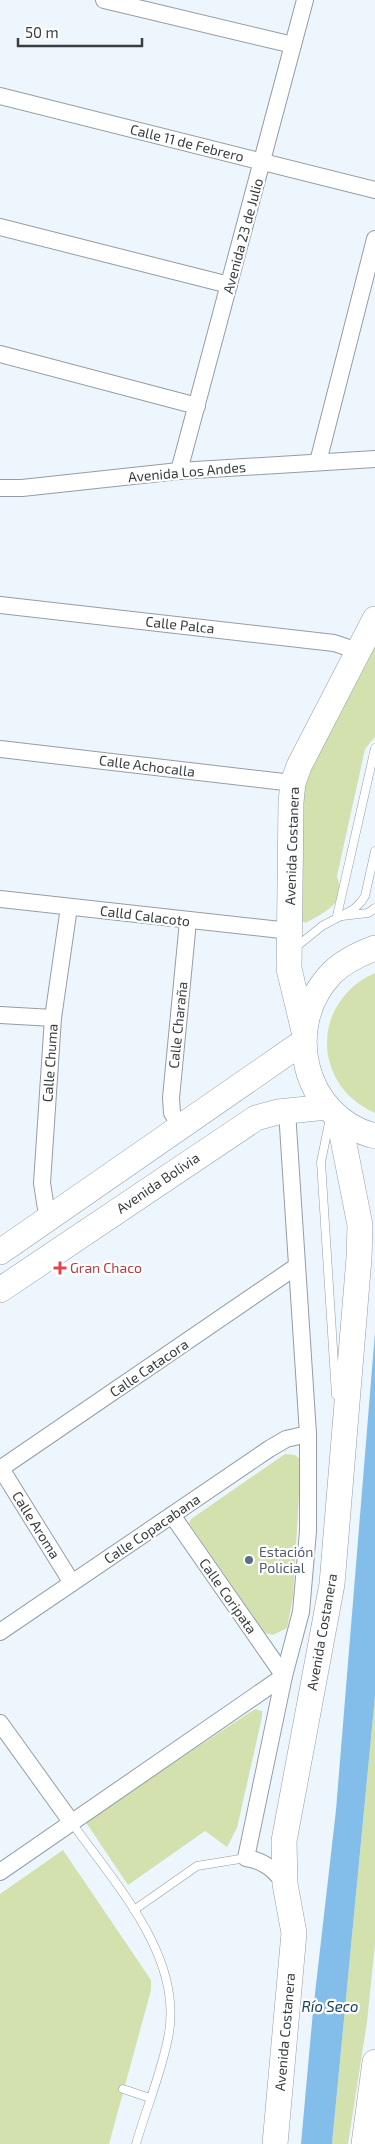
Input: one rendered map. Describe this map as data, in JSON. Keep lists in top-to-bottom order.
{
  "streets": {
    "main road": ["Avenida Costanera", "Avenida Bolivia"],
    "street": [
      "Calle 11 de Febrero",
      "Avenida 23 de Julio",
      "Avenida Los Andes",
      "Calle Palca",
      "Calle Achocalla",
      "Calld Calacoto",
      "Calle Charaña",
      "Calle Chuma",
      "Calle Catacora",
      "Calle Aroma",
      "Calle Copacabana",
      "Calle Coripata"
    ]
  },
  "crossings": [
    ["Calle 11 de Febrero", "Avenida 23 de Julio"],
    ["Avenida 23 de Julio", "Avenida Los Andes"],
    ["Calle Palca", "Avenida Costanera"],
    ["Calle Achocalla", "Avenida Costanera"],
    ["Avenida Costanera", "Calld Calacoto"],
    ["Avenida Costanera", "Avenida Bolivia"],
    ["Calld Calacoto", "Calle Charaña"],
    ["Calld Calacoto", "Calle Chuma"],
    ["Calle Catacora", "Calle Aroma"],
    ["Calle Aroma", "Calle Copacabana"],
    ["Calle Copacabana", "Calle Coripata"]
  ],
  "water": ["Río Seco"],
  "places": {
    "health": ["Gran Chaco"],
    "other": ["Estación Policial"]
  },
  "scale_bar": "50 m"
}
